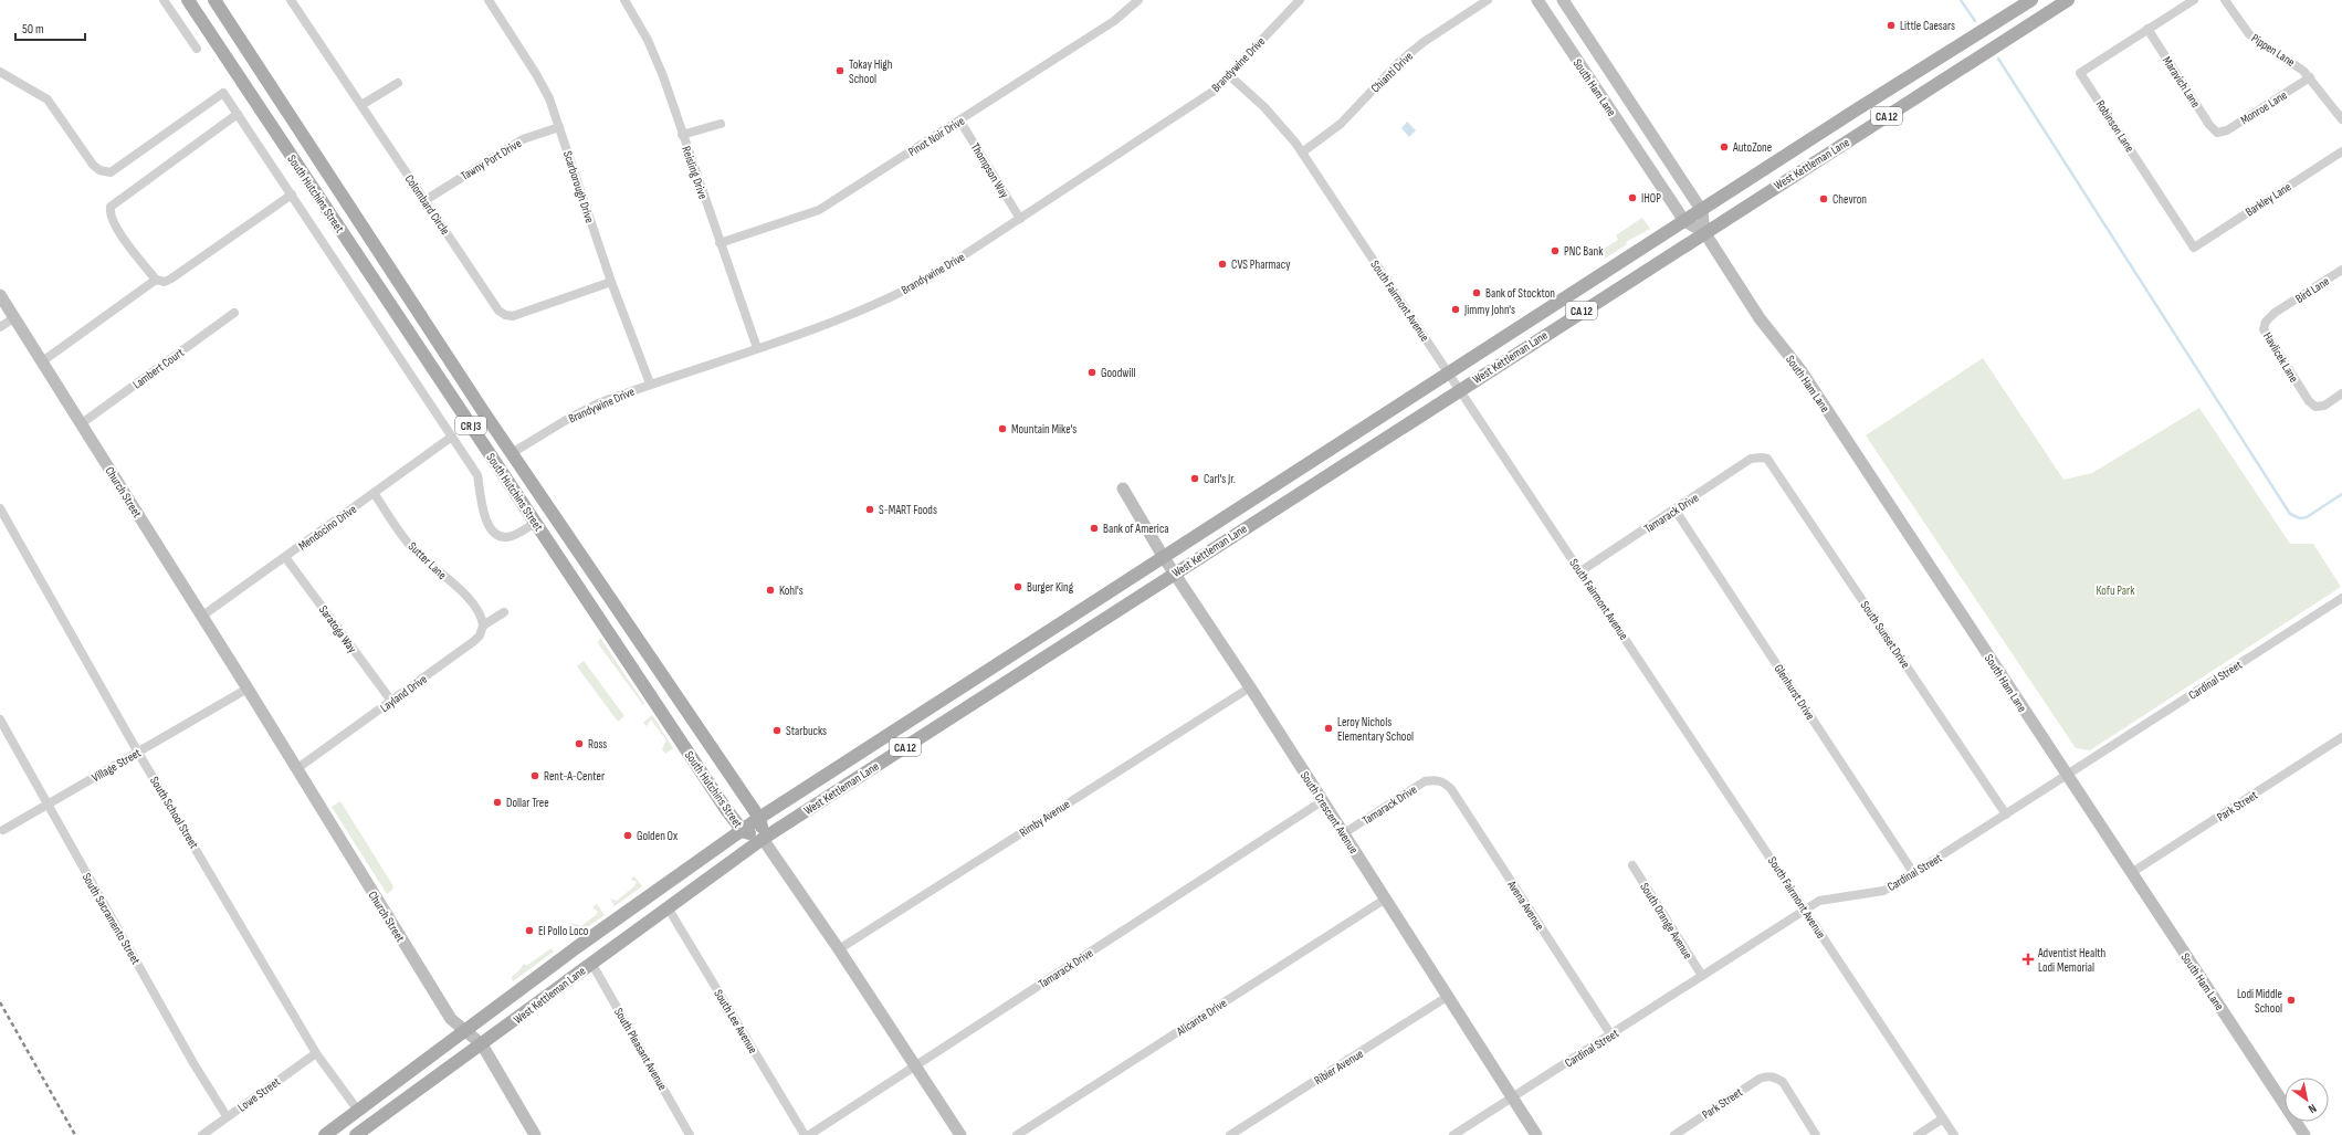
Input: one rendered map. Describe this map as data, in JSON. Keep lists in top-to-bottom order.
{
  "streets": {
    "main road": [
      "South Ham Lane",
      "CA 12",
      "West Kettleman Lane",
      "South Hutchins Street",
      "CR J3",
      "Church Street",
      "South Crescent Avenue"
    ],
    "street": [
      "Pippen Lane",
      "Brandywine Drive",
      "Chianti Drive",
      "Maravich Lane",
      "Monroe Lane",
      "Robinson Lane",
      "Pinot Noir Drive",
      "Tawny Port Drive",
      "Thompson Way",
      "Reisling Drive",
      "Scarborough Drive",
      "Barkley Lane",
      "Colombard Circle",
      "Bird Lane",
      "South Fairmont Avenue",
      "Havlicek Lane",
      "Lambert Court",
      "Tamarack Drive",
      "Mendocino Drive",
      "Sutter Lane",
      "Saratoga Way",
      "South Sunset Drive",
      "Cardinal Street",
      "Glenhurst Drive",
      "Layland Drive",
      "Village Street",
      "Park Street",
      "South School Street",
      "Rimby Avenue",
      "Avena Avenue",
      "South Sacramento Street",
      "South Orange Avenue",
      "Alicante Drive",
      "South Lee Avenue",
      "South Pleasant Avenue",
      "Ribier Avenue",
      "Lowe Street"
    ]
  },
  "crossings": [
    ["Pippen Lane", "Monroe Lane"],
    ["Brandywine Drive", "Thompson Way"],
    ["Brandywine Drive", "Reisling Drive"],
    ["Brandywine Drive", "Scarborough Drive"],
    ["Brandywine Drive", "South Hutchins Street"],
    ["Brandywine Drive", "South Fairmont Avenue"],
    ["Chianti Drive", "South Fairmont Avenue"],
    ["Maravich Lane", "Monroe Lane"],
    ["Maravich Lane", "Robinson Lane"],
    ["South Ham Lane", "West Kettleman Lane"],
    ["South Ham Lane", "Cardinal Street"],
    ["South Ham Lane", "Park Street"],
    ["CA 12", "West Kettleman Lane"],
    ["CA 12", "South School Street"],
    ["Robinson Lane", "Barkley Lane"],
    ["Pinot Noir Drive", "Thompson Way"],
    ["Pinot Noir Drive", "Reisling Drive"],
    ["Tawny Port Drive", "Scarborough Drive"],
    ["Tawny Port Drive", "Colombard Circle"],
    ["West Kettleman Lane", "South Hutchins Street"],
    ["West Kettleman Lane", "South Fairmont Avenue"],
    ["West Kettleman Lane", "Church Street"],
    ["West Kettleman Lane", "South School Street"],
    ["West Kettleman Lane", "South Crescent Avenue"],
    ["West Kettleman Lane", "South Lee Avenue"],
    ["West Kettleman Lane", "South Pleasant Avenue"],
    ["Scarborough Drive", "Colombard Circle"],
    ["South Hutchins Street", "Tamarack Drive"],
    ["South Hutchins Street", "Rimby Avenue"],
    ["Bird Lane", "Havlicek Lane"],
    ["South Fairmont Avenue", "Tamarack Drive"],
    ["South Fairmont Avenue", "Cardinal Street"],
    ["Lambert Court", "Church Street"],
    ["Church Street", "Mendocino Drive"],
    ["Church Street", "Layland Drive"],
    ["Church Street", "Village Street"],
    ["Tamarack Drive", "South Sunset Drive"],
    ["Tamarack Drive", "Glenhurst Drive"],
    ["Tamarack Drive", "South Crescent Avenue"],
    ["Tamarack Drive", "Avena Avenue"],
    ["Mendocino Drive", "Sutter Lane"],
    ["Mendocino Drive", "Saratoga Way"],
    ["Sutter Lane", "Layland Drive"],
    ["Saratoga Way", "Layland Drive"],
    ["South Sunset Drive", "Cardinal Street"],
    ["Cardinal Street", "Glenhurst Drive"],
    ["Cardinal Street", "South Crescent Avenue"],
    ["Cardinal Street", "Avena Avenue"],
    ["Cardinal Street", "South Orange Avenue"],
    ["Village Street", "South School Street"],
    ["Village Street", "South Sacramento Street"],
    ["South School Street", "Lowe Street"],
    ["South Crescent Avenue", "Rimby Avenue"],
    ["South Crescent Avenue", "Alicante Drive"],
    ["South Crescent Avenue", "Ribier Avenue"],
    ["South Sacramento Street", "Lowe Street"]
  ],
  "parks": ["Kofu Park"],
  "places": {
    "other": [
      "Little Caesars",
      "Tokay High School",
      "AutoZone",
      "IHOP",
      "Chevron",
      "PNC Bank",
      "CVS Pharmacy",
      "Bank of Stockton",
      "Jimmy John's",
      "Goodwill",
      "Mountain Mike's",
      "Carl's Jr.",
      "S-MART Foods",
      "Bank of America",
      "Burger King",
      "Kohl's",
      "Leroy Nichols Elementary School",
      "Starbucks",
      "Ross",
      "Rent-A-Center",
      "Dollar Tree",
      "Golden Ox",
      "El Pollo Loco",
      "Lodi Middle School"
    ],
    "health": ["Adventist Health Lodi Memorial"]
  },
  "scale_bar": "50 m",
  "north": "bottom right"
}
